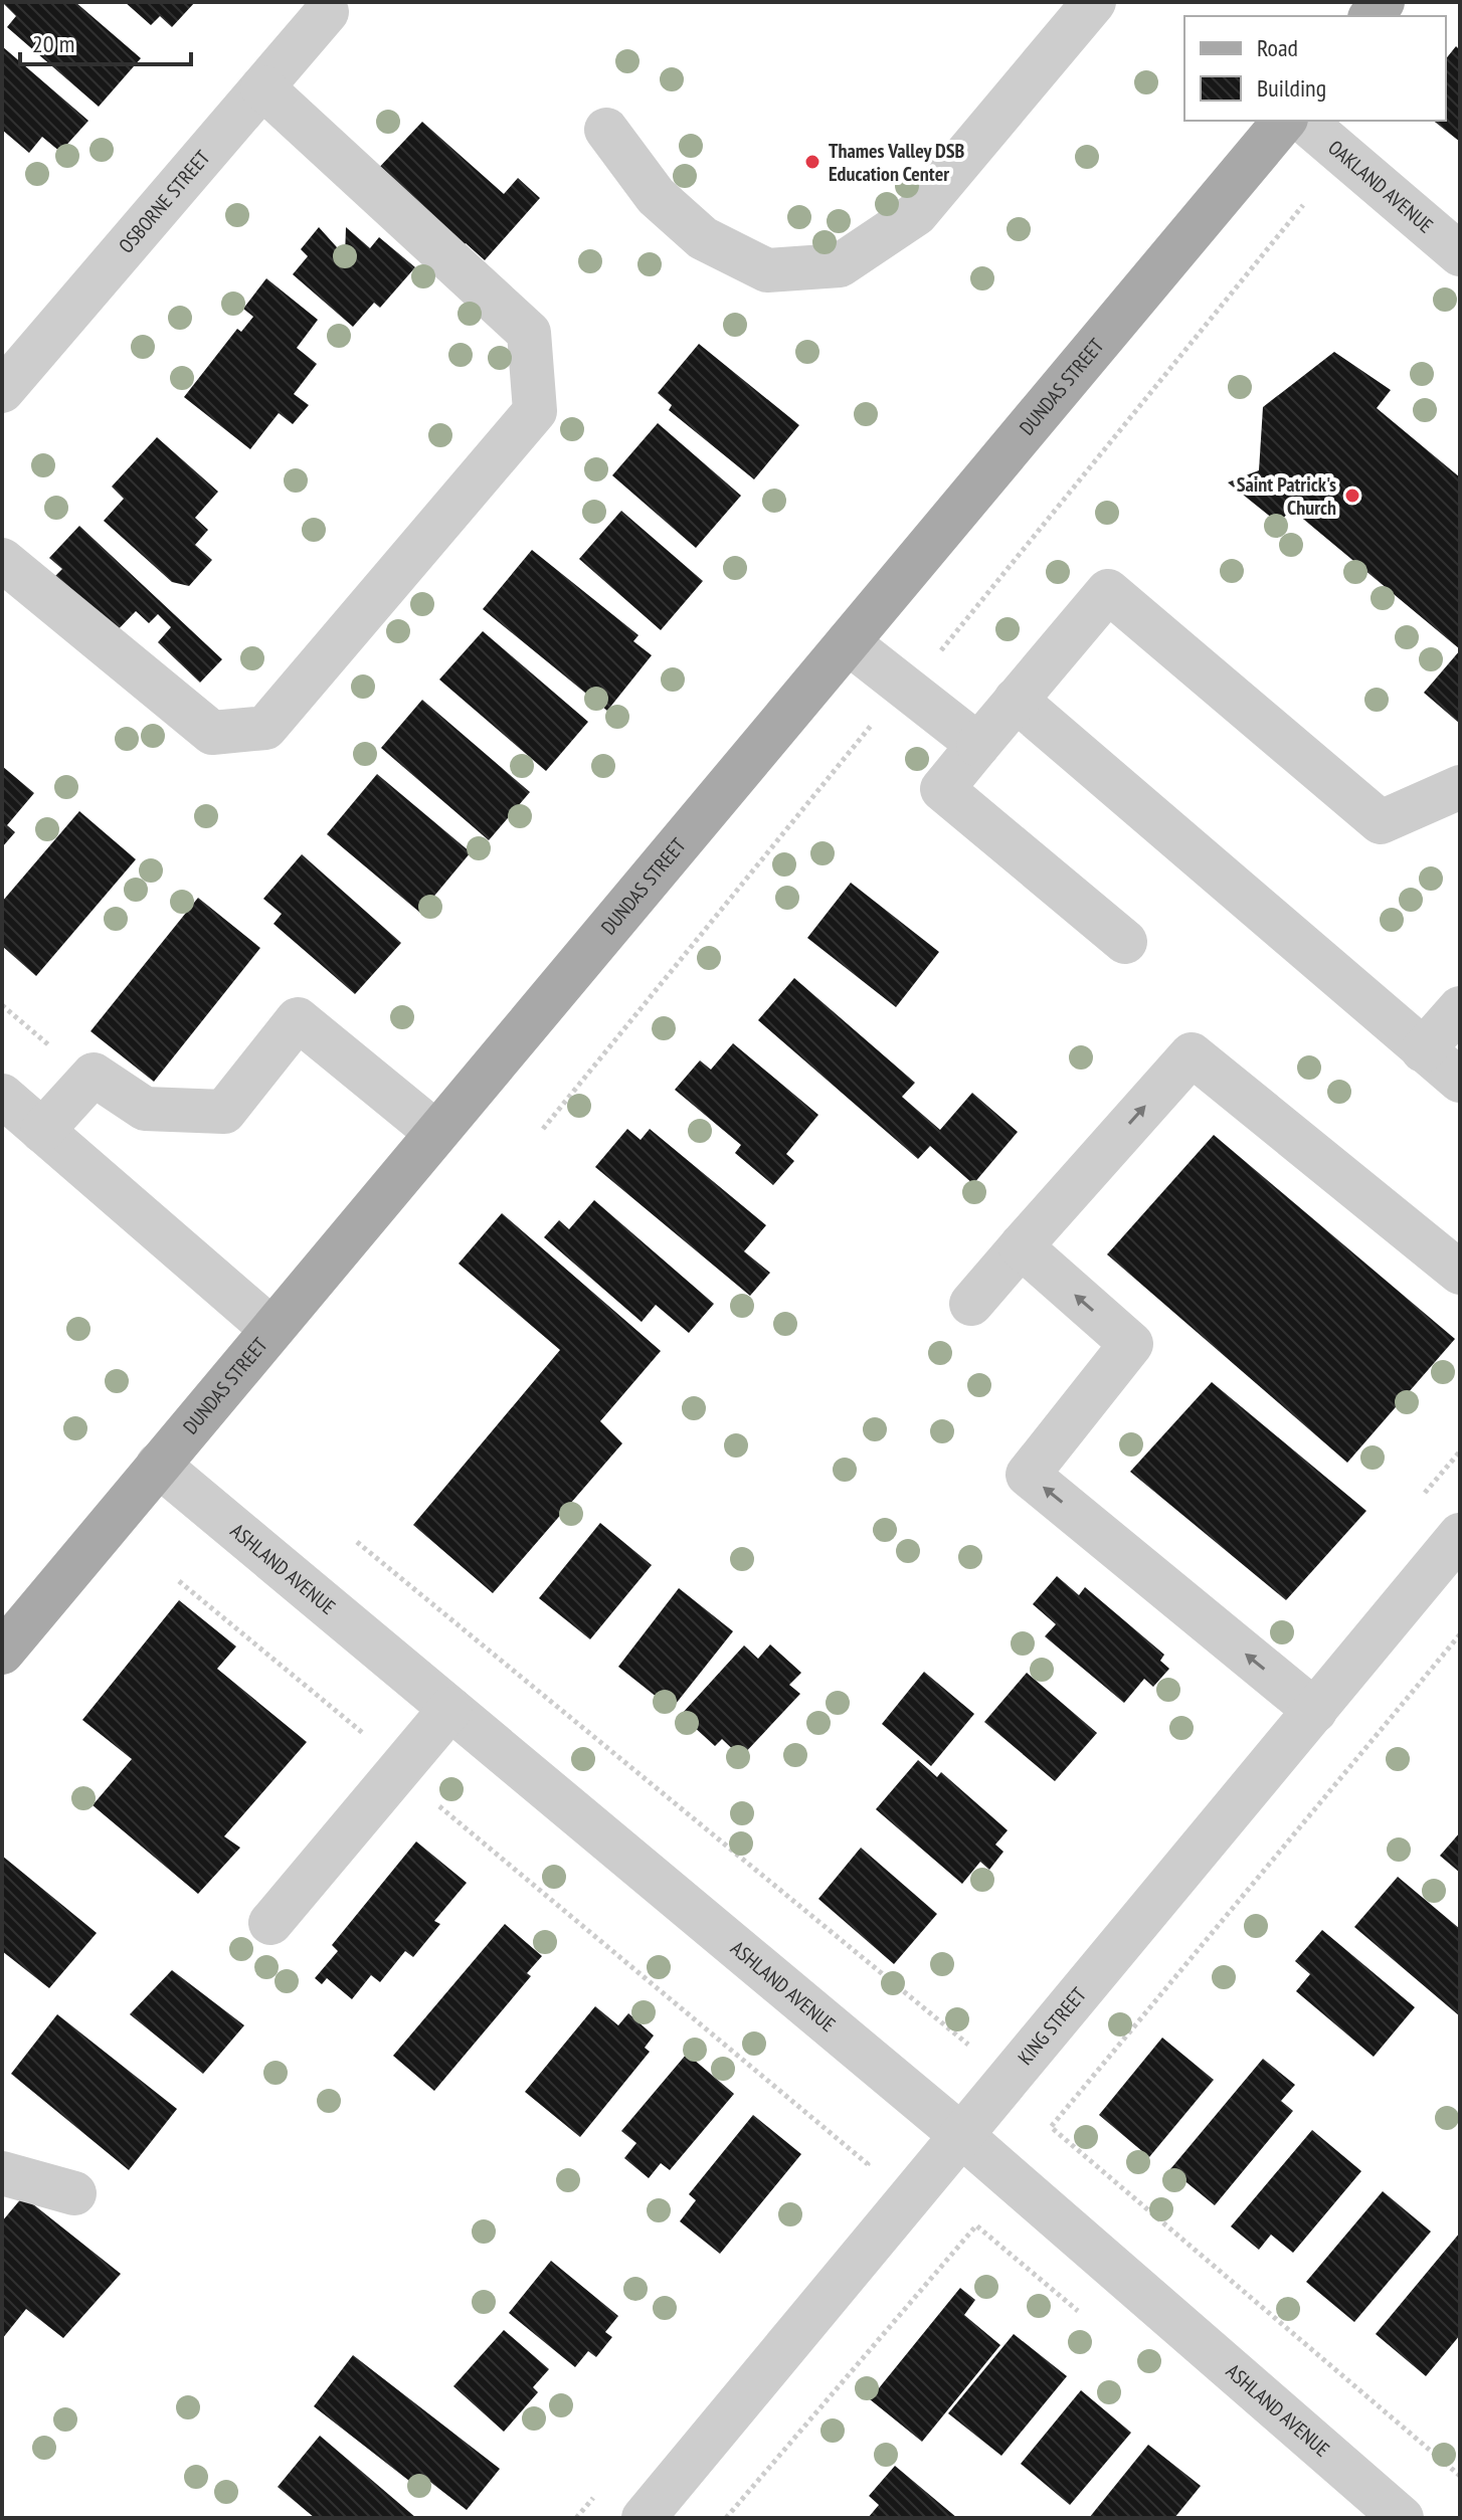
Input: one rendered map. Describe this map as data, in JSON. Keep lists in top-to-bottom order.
{
  "streets": {
    "main road": ["DUNDAS STREET"],
    "street": [
      "OAKLAND AVENUE",
      "OSBORNE STREET",
      "ASHLAND AVENUE",
      "KING STREET"
    ]
  },
  "crossings": [
    ["DUNDAS STREET", "ASHLAND AVENUE"],
    ["ASHLAND AVENUE", "KING STREET"]
  ],
  "places": ["Thames Valley DSB Education Center", "Saint Patrick's Church"],
  "legend": ["Road", "Building"],
  "scale_bar": "20 m"
}
